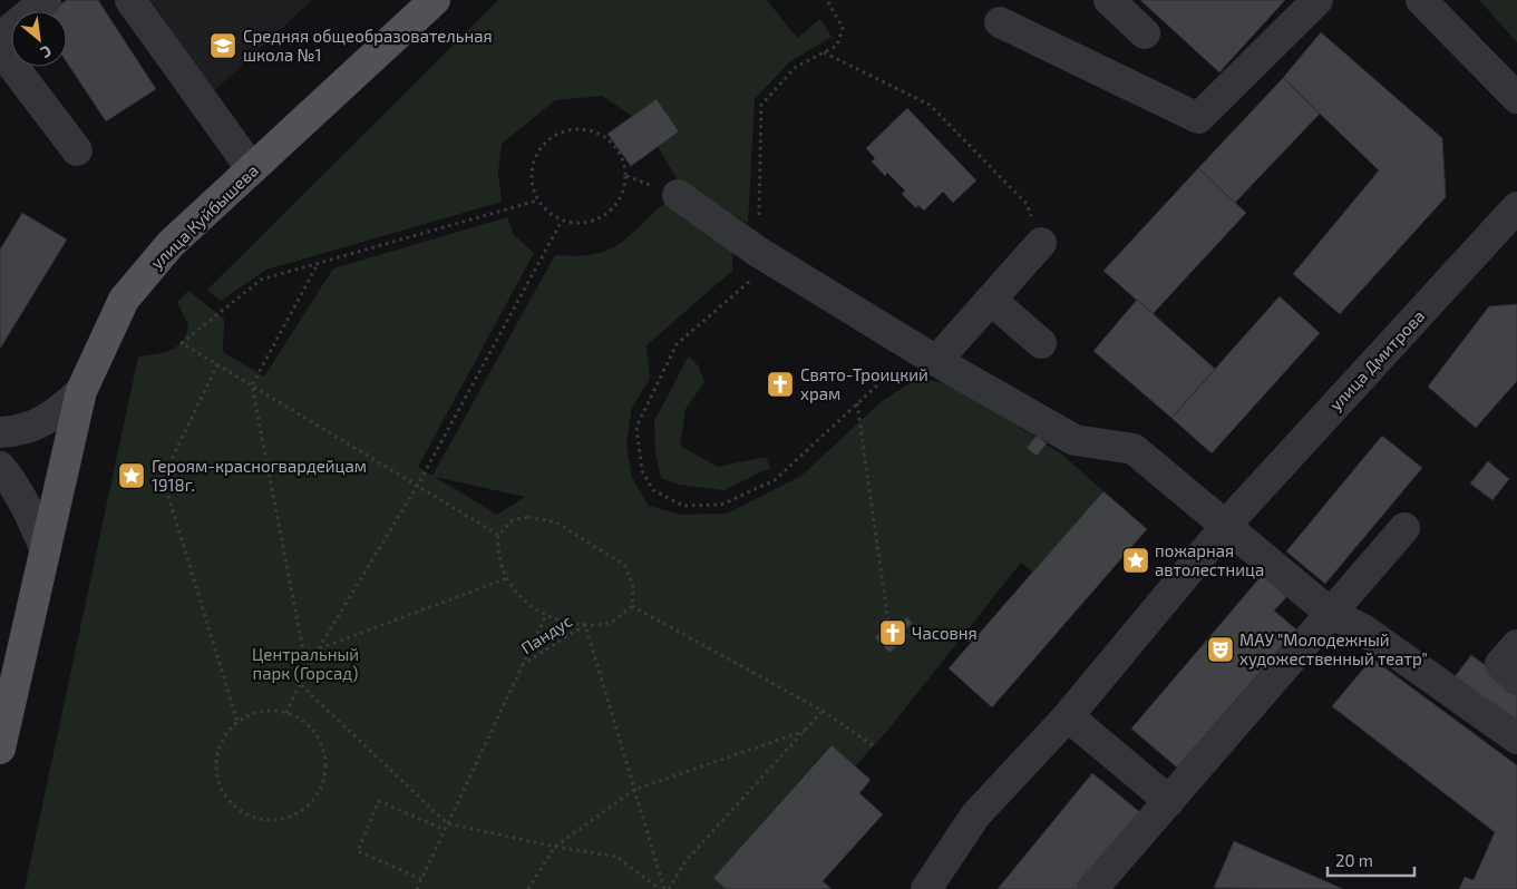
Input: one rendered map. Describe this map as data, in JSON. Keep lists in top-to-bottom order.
{
  "streets": {
    "main road": ["улица Куйбышева"],
    "street": ["улица Дмитрова"],
    "path": ["Пандус"]
  },
  "parks": ["Центральный парк (Горсад)"],
  "places": {
    "school or university": ["Средняя общеобразовательная школа №1"],
    "church": ["Свято-Троицкий храм", "Часовня"],
    "place": ["Героям-красногвардейцам 1918г.", "пожарная автолестница"],
    "theatre": ["МАУ \"Молодежный художественный театр\""]
  },
  "scale_bar": "20 m",
  "north": "bottom right"
}
